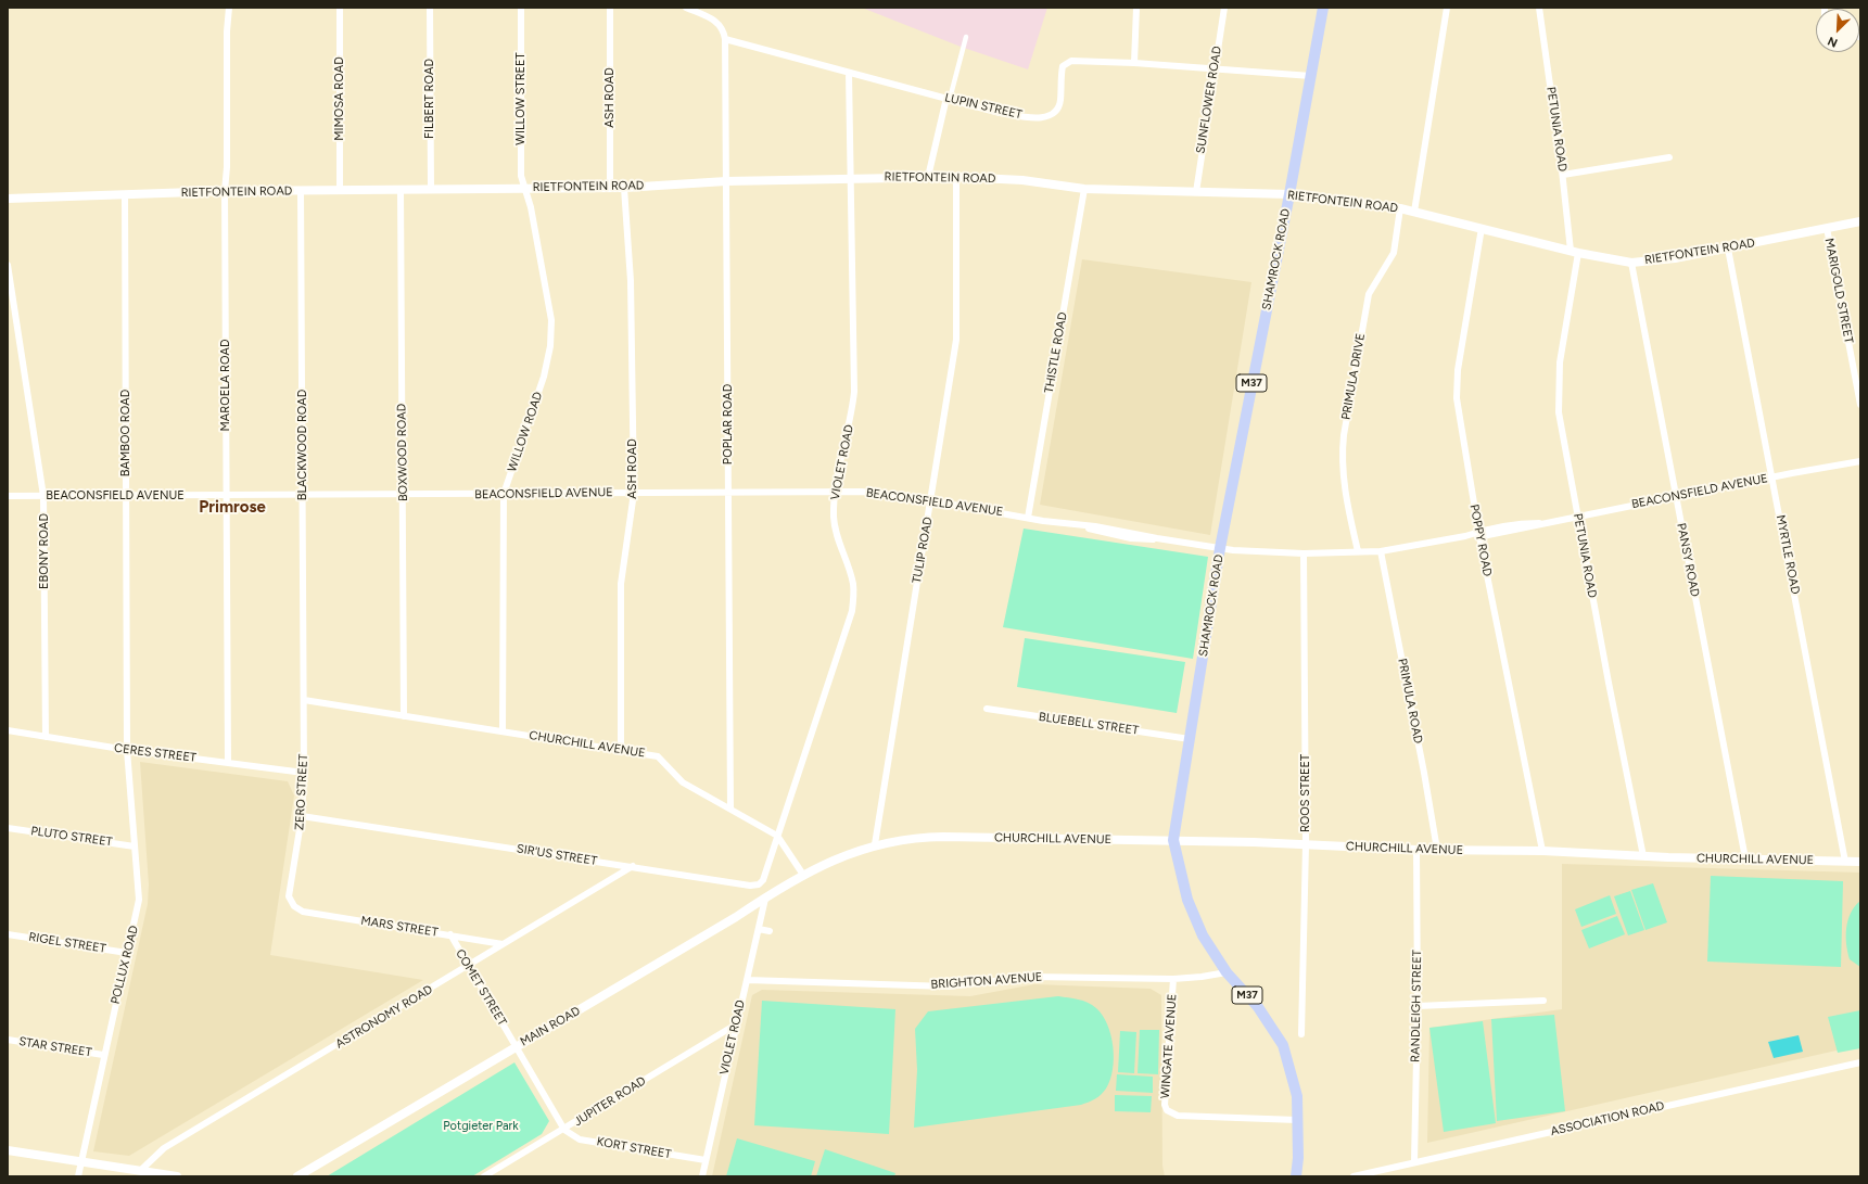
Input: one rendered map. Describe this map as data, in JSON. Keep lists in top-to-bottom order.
{
  "streets": {
    "main road": ["SHAMROCK ROAD", "M37"],
    "street": [
      "ASH ROAD",
      "MIMOSA ROAD",
      "FILBERT ROAD",
      "WILLOW STREET",
      "SUNFLOWER ROAD",
      "LUPIN STREET",
      "PETUNIA ROAD",
      "RIETFONTEIN ROAD",
      "MARIGOLD STREET",
      "THISTLE ROAD",
      "PRIMULA DRIVE",
      "MAROELA ROAD",
      "POPLAR ROAD",
      "WILLOW ROAD",
      "BAMBOO ROAD",
      "BLACKWOOD ROAD",
      "BOXWOOD ROAD",
      "VIOLET ROAD",
      "BEACONSFIELD AVENUE",
      "POPPY ROAD",
      "TULIP ROAD",
      "EBONY ROAD",
      "MYRTLE ROAD",
      "PANSY ROAD",
      "PRIMULA ROAD",
      "BLUEBELL STREET",
      "CHURCHILL AVENUE",
      "CERES STREET",
      "ZERO STREET",
      "ROOS STREET",
      "PLUTO STREET",
      "SIR'US STREET",
      "MARS STREET",
      "RIGEL STREET",
      "POLLUX ROAD",
      "BRIGHTON AVENUE",
      "COMET STREET",
      "RANDLEIGH STREET",
      "ASTRONOMY ROAD",
      "MAIN ROAD",
      "WINGATE AVENUE",
      "STAR STREET",
      "JUPITER ROAD",
      "ASSOCIATION ROAD",
      "KORT STREET"
    ]
  },
  "crossings": [
    ["ASH ROAD", "RIETFONTEIN ROAD"],
    ["ASH ROAD", "BEACONSFIELD AVENUE"],
    ["ASH ROAD", "CHURCHILL AVENUE"],
    ["MIMOSA ROAD", "RIETFONTEIN ROAD"],
    ["FILBERT ROAD", "RIETFONTEIN ROAD"],
    ["WILLOW STREET", "RIETFONTEIN ROAD"],
    ["WILLOW STREET", "WILLOW ROAD"],
    ["SUNFLOWER ROAD", "LUPIN STREET"],
    ["SUNFLOWER ROAD", "RIETFONTEIN ROAD"],
    ["LUPIN STREET", "SHAMROCK ROAD"],
    ["LUPIN STREET", "POPLAR ROAD"],
    ["LUPIN STREET", "VIOLET ROAD"],
    ["PETUNIA ROAD", "RIETFONTEIN ROAD"],
    ["PETUNIA ROAD", "BEACONSFIELD AVENUE"],
    ["PETUNIA ROAD", "CHURCHILL AVENUE"],
    ["RIETFONTEIN ROAD", "SHAMROCK ROAD"],
    ["RIETFONTEIN ROAD", "MARIGOLD STREET"],
    ["RIETFONTEIN ROAD", "THISTLE ROAD"],
    ["RIETFONTEIN ROAD", "PRIMULA DRIVE"],
    ["RIETFONTEIN ROAD", "MAROELA ROAD"],
    ["RIETFONTEIN ROAD", "POPLAR ROAD"],
    ["RIETFONTEIN ROAD", "WILLOW ROAD"],
    ["RIETFONTEIN ROAD", "BAMBOO ROAD"],
    ["RIETFONTEIN ROAD", "BLACKWOOD ROAD"],
    ["RIETFONTEIN ROAD", "BOXWOOD ROAD"],
    ["RIETFONTEIN ROAD", "VIOLET ROAD"],
    ["RIETFONTEIN ROAD", "POPPY ROAD"],
    ["RIETFONTEIN ROAD", "TULIP ROAD"],
    ["RIETFONTEIN ROAD", "MYRTLE ROAD"],
    ["RIETFONTEIN ROAD", "PANSY ROAD"],
    ["SHAMROCK ROAD", "BEACONSFIELD AVENUE"],
    ["SHAMROCK ROAD", "BLUEBELL STREET"],
    ["SHAMROCK ROAD", "CHURCHILL AVENUE"],
    ["SHAMROCK ROAD", "BRIGHTON AVENUE"],
    ["SHAMROCK ROAD", "WINGATE AVENUE"],
    ["THISTLE ROAD", "BEACONSFIELD AVENUE"],
    ["PRIMULA DRIVE", "BEACONSFIELD AVENUE"],
    ["MAROELA ROAD", "BEACONSFIELD AVENUE"],
    ["MAROELA ROAD", "CERES STREET"],
    ["POPLAR ROAD", "BEACONSFIELD AVENUE"],
    ["POPLAR ROAD", "CHURCHILL AVENUE"],
    ["WILLOW ROAD", "BEACONSFIELD AVENUE"],
    ["WILLOW ROAD", "CHURCHILL AVENUE"],
    ["BAMBOO ROAD", "BEACONSFIELD AVENUE"],
    ["BAMBOO ROAD", "CERES STREET"],
    ["BAMBOO ROAD", "POLLUX ROAD"],
    ["BLACKWOOD ROAD", "BEACONSFIELD AVENUE"],
    ["BLACKWOOD ROAD", "CHURCHILL AVENUE"],
    ["BLACKWOOD ROAD", "ZERO STREET"],
    ["BOXWOOD ROAD", "BEACONSFIELD AVENUE"],
    ["BOXWOOD ROAD", "CHURCHILL AVENUE"],
    ["VIOLET ROAD", "BEACONSFIELD AVENUE"],
    ["VIOLET ROAD", "CHURCHILL AVENUE"],
    ["VIOLET ROAD", "SIR'US STREET"],
    ["VIOLET ROAD", "BRIGHTON AVENUE"],
    ["VIOLET ROAD", "MAIN ROAD"],
    ["VIOLET ROAD", "JUPITER ROAD"],
    ["VIOLET ROAD", "KORT STREET"],
    ["BEACONSFIELD AVENUE", "POPPY ROAD"],
    ["BEACONSFIELD AVENUE", "TULIP ROAD"],
    ["BEACONSFIELD AVENUE", "EBONY ROAD"],
    ["BEACONSFIELD AVENUE", "MYRTLE ROAD"],
    ["BEACONSFIELD AVENUE", "PANSY ROAD"],
    ["BEACONSFIELD AVENUE", "PRIMULA ROAD"],
    ["BEACONSFIELD AVENUE", "ROOS STREET"],
    ["POPPY ROAD", "CHURCHILL AVENUE"],
    ["TULIP ROAD", "CHURCHILL AVENUE"],
    ["EBONY ROAD", "CERES STREET"],
    ["MYRTLE ROAD", "CHURCHILL AVENUE"],
    ["PANSY ROAD", "CHURCHILL AVENUE"],
    ["PRIMULA ROAD", "CHURCHILL AVENUE"],
    ["CHURCHILL AVENUE", "ZERO STREET"],
    ["CHURCHILL AVENUE", "ROOS STREET"],
    ["CHURCHILL AVENUE", "SIR'US STREET"],
    ["CHURCHILL AVENUE", "RANDLEIGH STREET"],
    ["CHURCHILL AVENUE", "MAIN ROAD"],
    ["CERES STREET", "ZERO STREET"],
    ["CERES STREET", "POLLUX ROAD"],
    ["ZERO STREET", "SIR'US STREET"],
    ["ZERO STREET", "MARS STREET"],
    ["PLUTO STREET", "POLLUX ROAD"],
    ["SIR'US STREET", "ASTRONOMY ROAD"],
    ["MARS STREET", "COMET STREET"],
    ["MARS STREET", "ASTRONOMY ROAD"],
    ["RIGEL STREET", "POLLUX ROAD"],
    ["POLLUX ROAD", "STAR STREET"],
    ["BRIGHTON AVENUE", "WINGATE AVENUE"],
    ["COMET STREET", "ASTRONOMY ROAD"],
    ["COMET STREET", "MAIN ROAD"],
    ["COMET STREET", "JUPITER ROAD"],
    ["COMET STREET", "KORT STREET"],
    ["RANDLEIGH STREET", "ASSOCIATION ROAD"],
    ["JUPITER ROAD", "KORT STREET"]
  ],
  "districts": ["Primrose"],
  "parks": ["Potgieter Park"],
  "north": "bottom left"
}
